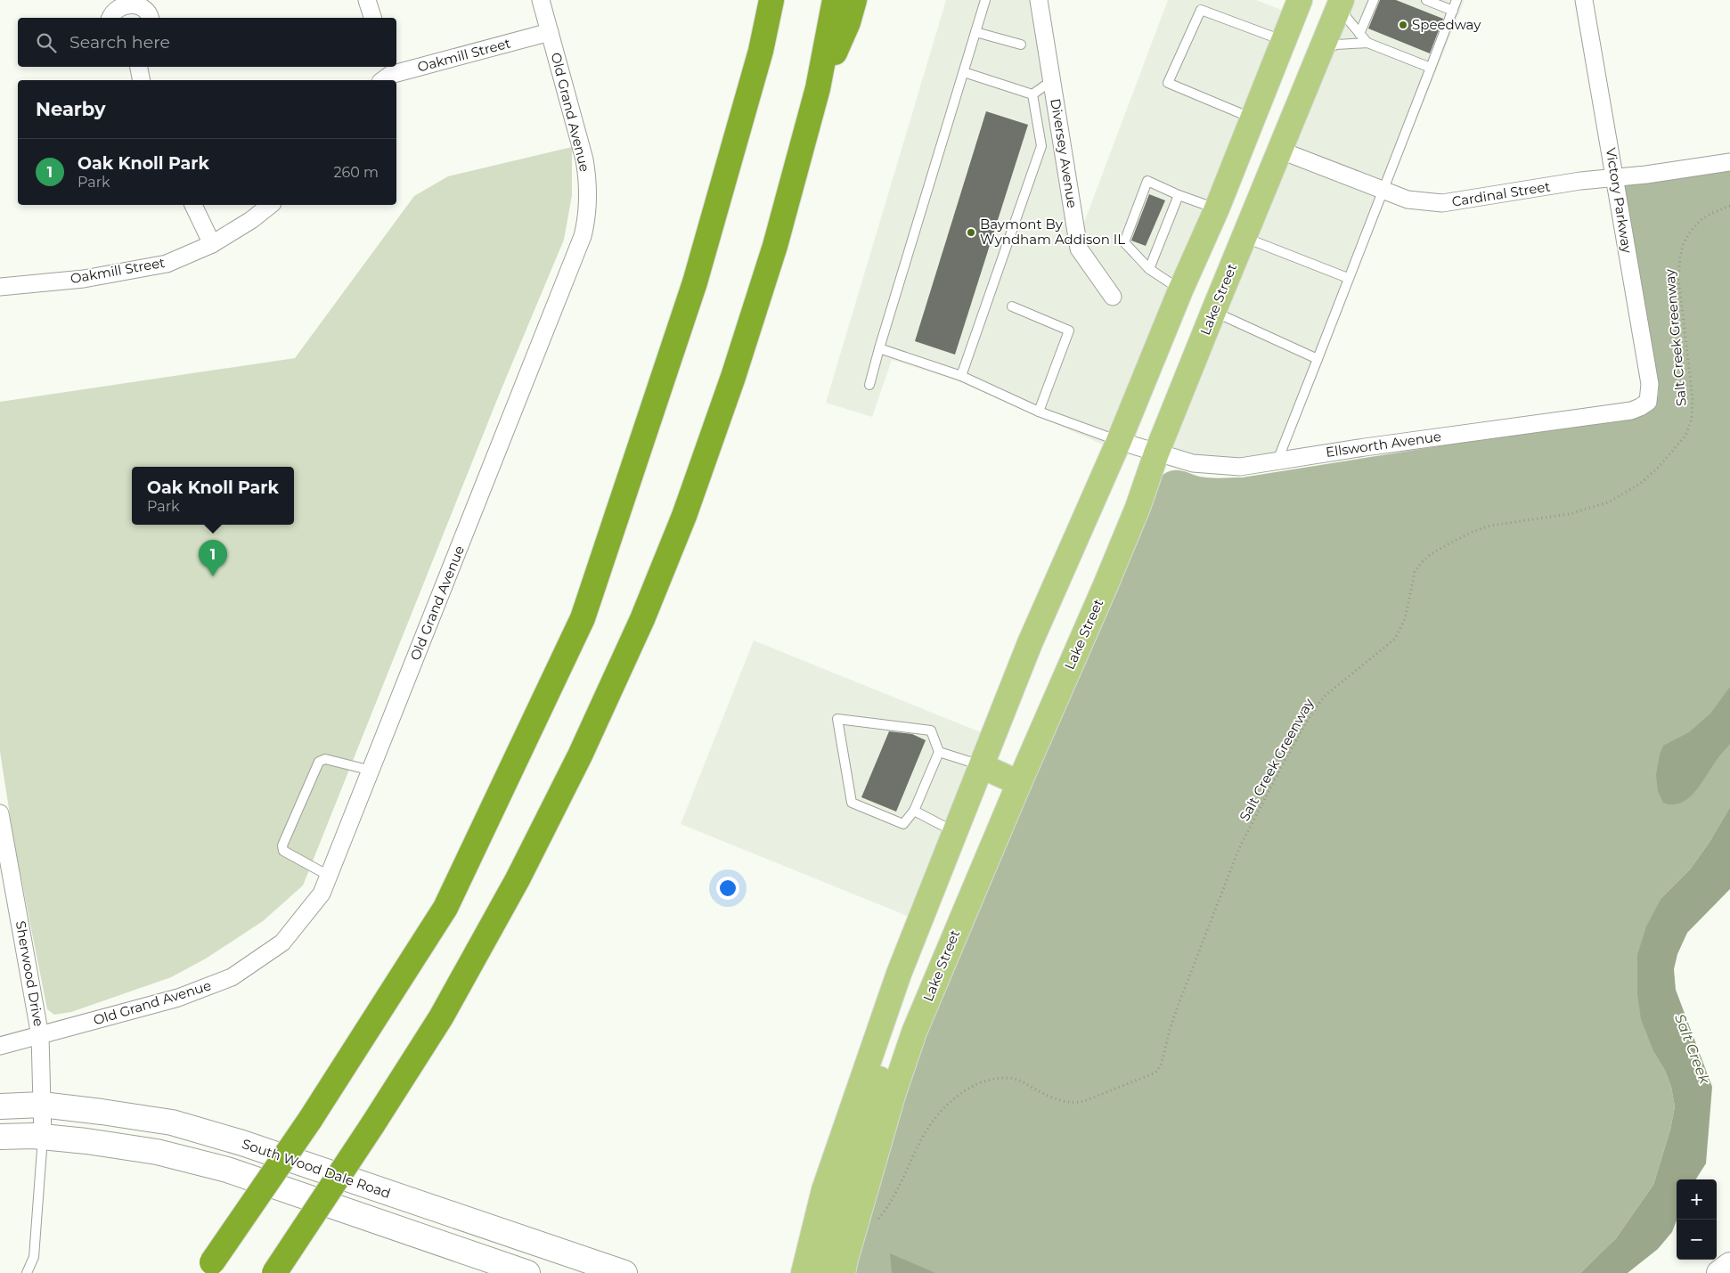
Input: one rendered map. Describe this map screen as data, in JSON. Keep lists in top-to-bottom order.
{
  "streets": {
    "main road": ["Lake Street", "South Wood Dale Road"],
    "street": [
      "Oakmill Street",
      "Old Grand Avenue",
      "Diversey Avenue",
      "Cardinal Street",
      "Victory Parkway",
      "Ellsworth Avenue",
      "Sherwood Drive"
    ],
    "path": ["Salt Creek Greenway"]
  },
  "crossings": [
    ["Oakmill Street", "Old Grand Avenue"],
    ["Old Grand Avenue", "Sherwood Drive"],
    ["Cardinal Street", "Victory Parkway"],
    ["Cardinal Street", "Lake Street"],
    ["Victory Parkway", "Ellsworth Avenue"],
    ["Lake Street", "Ellsworth Avenue"],
    ["Sherwood Drive", "South Wood Dale Road"]
  ],
  "water": ["Salt Creek"],
  "places": ["Speedway", "Baymont By Wyndham Addison IL"],
  "page": {
    "search": "Search here",
    "heading": "Nearby",
    "list": [
      {
        "mark": "1",
        "name": "Oak Knoll Park",
        "note": "Park",
        "value": "260 m"
      }
    ],
    "popup": ["Oak Knoll Park", "Park"],
    "pins": "1",
    "map_buttons": ["+", "−"]
  }
}
